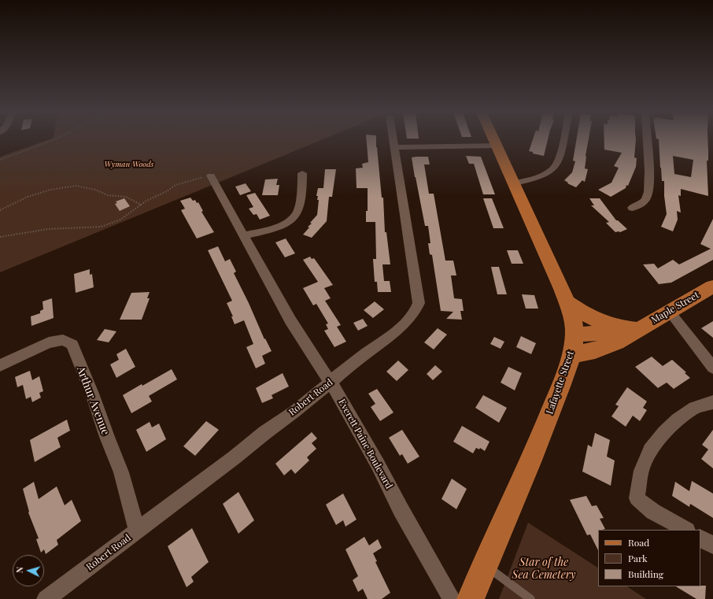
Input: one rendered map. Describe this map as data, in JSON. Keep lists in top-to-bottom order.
{
  "streets": {
    "main road": ["Maple Street", "Lafayette Street"],
    "street": ["Robert Road", "Arthur Avenue", "Everett Paine Boulevard"]
  },
  "crossings": [
    ["Maple Street", "Lafayette Street"],
    ["Robert Road", "Arthur Avenue"],
    ["Robert Road", "Everett Paine Boulevard"]
  ],
  "parks": ["Wyman Woods", "Star of the Sea Cemetery"],
  "legend": ["Road", "Park", "Building"],
  "north": "left"
}
